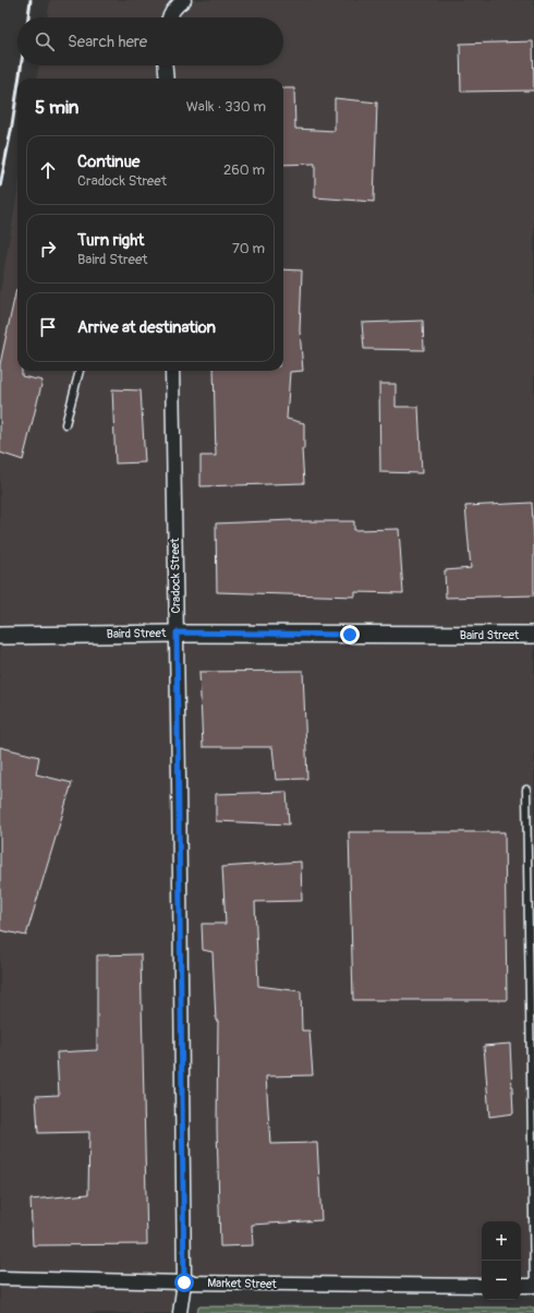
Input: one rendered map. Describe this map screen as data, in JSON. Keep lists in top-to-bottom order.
{
  "streets": {
    "street": ["Cradock Street", "Baird Street", "Market Street"]
  },
  "crossings": [
    ["Cradock Street", "Baird Street"],
    ["Cradock Street", "Market Street"]
  ],
  "page": {
    "search": "Search here",
    "heading": ["5 min", "Walk · 330 m"],
    "list": [
      ["Continue", "Cradock Street", "260 m"],
      ["Turn right", "Baird Street", "70 m"],
      "Arrive at destination"
    ],
    "map_buttons": ["+", "−"]
  }
}
